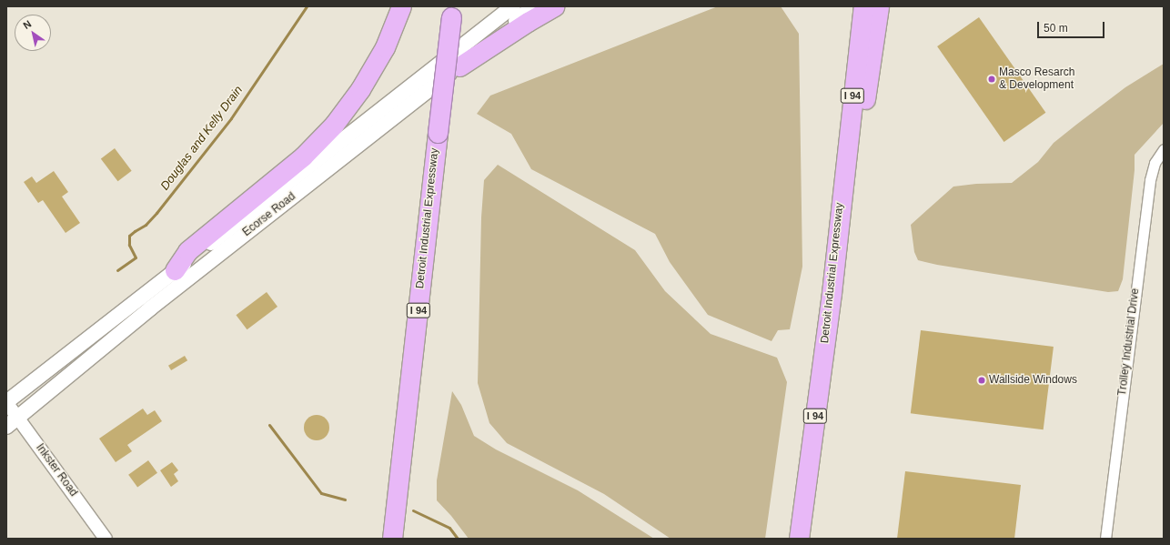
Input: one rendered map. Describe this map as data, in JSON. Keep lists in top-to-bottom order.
{
  "streets": {
    "highway": ["I 94", "Detroit Industrial Expressway"],
    "main road": ["Ecorse Road"],
    "street": ["Trolley Industrial Drive", "Inkster Road"]
  },
  "crossings": [
    ["Ecorse Road", "Inkster Road"]
  ],
  "water": ["Douglas and Kelly Drain"],
  "places": ["Masco Resarch & Development", "Wallside Windows"],
  "scale_bar": "50 m",
  "north": "top left"
}
